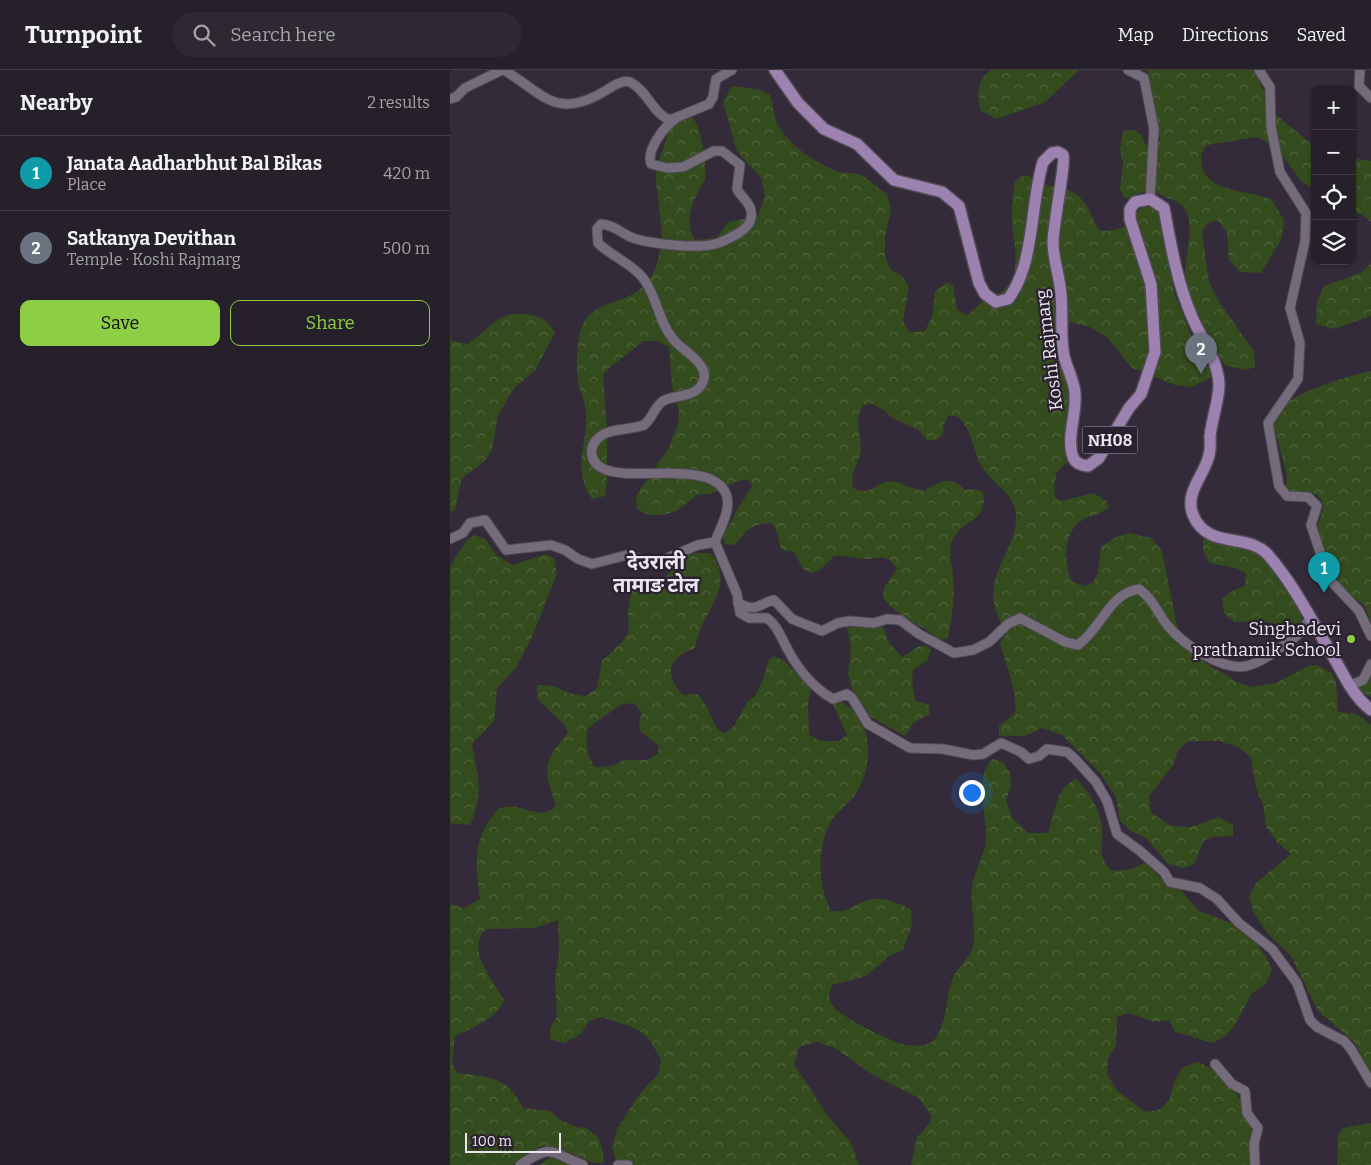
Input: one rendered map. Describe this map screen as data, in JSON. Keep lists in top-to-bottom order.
{
  "streets": {
    "main road": ["Koshi Rajmarg", "NH08"]
  },
  "districts": ["देउराली तामाङ टोल"],
  "places": ["Singhadevi prathamik School"],
  "scale_bar": "100 m",
  "page": {
    "header": "Turnpoint",
    "search": "Search here",
    "nav": ["Map", "Directions", "Saved"],
    "heading": ["Nearby", "2 results"],
    "map_buttons": ["+", "−"],
    "list": [
      {
        "mark": "1",
        "name": "Janata Aadharbhut Bal Bikas",
        "note": "Place",
        "value": "420 m"
      },
      {
        "mark": "2",
        "name": "Satkanya Devithan",
        "note": "Temple · Koshi Rajmarg",
        "value": "500 m"
      }
    ],
    "buttons": ["Save", "Share"],
    "pins": ["2", "1"],
    "scale": "100 m"
  }
}
